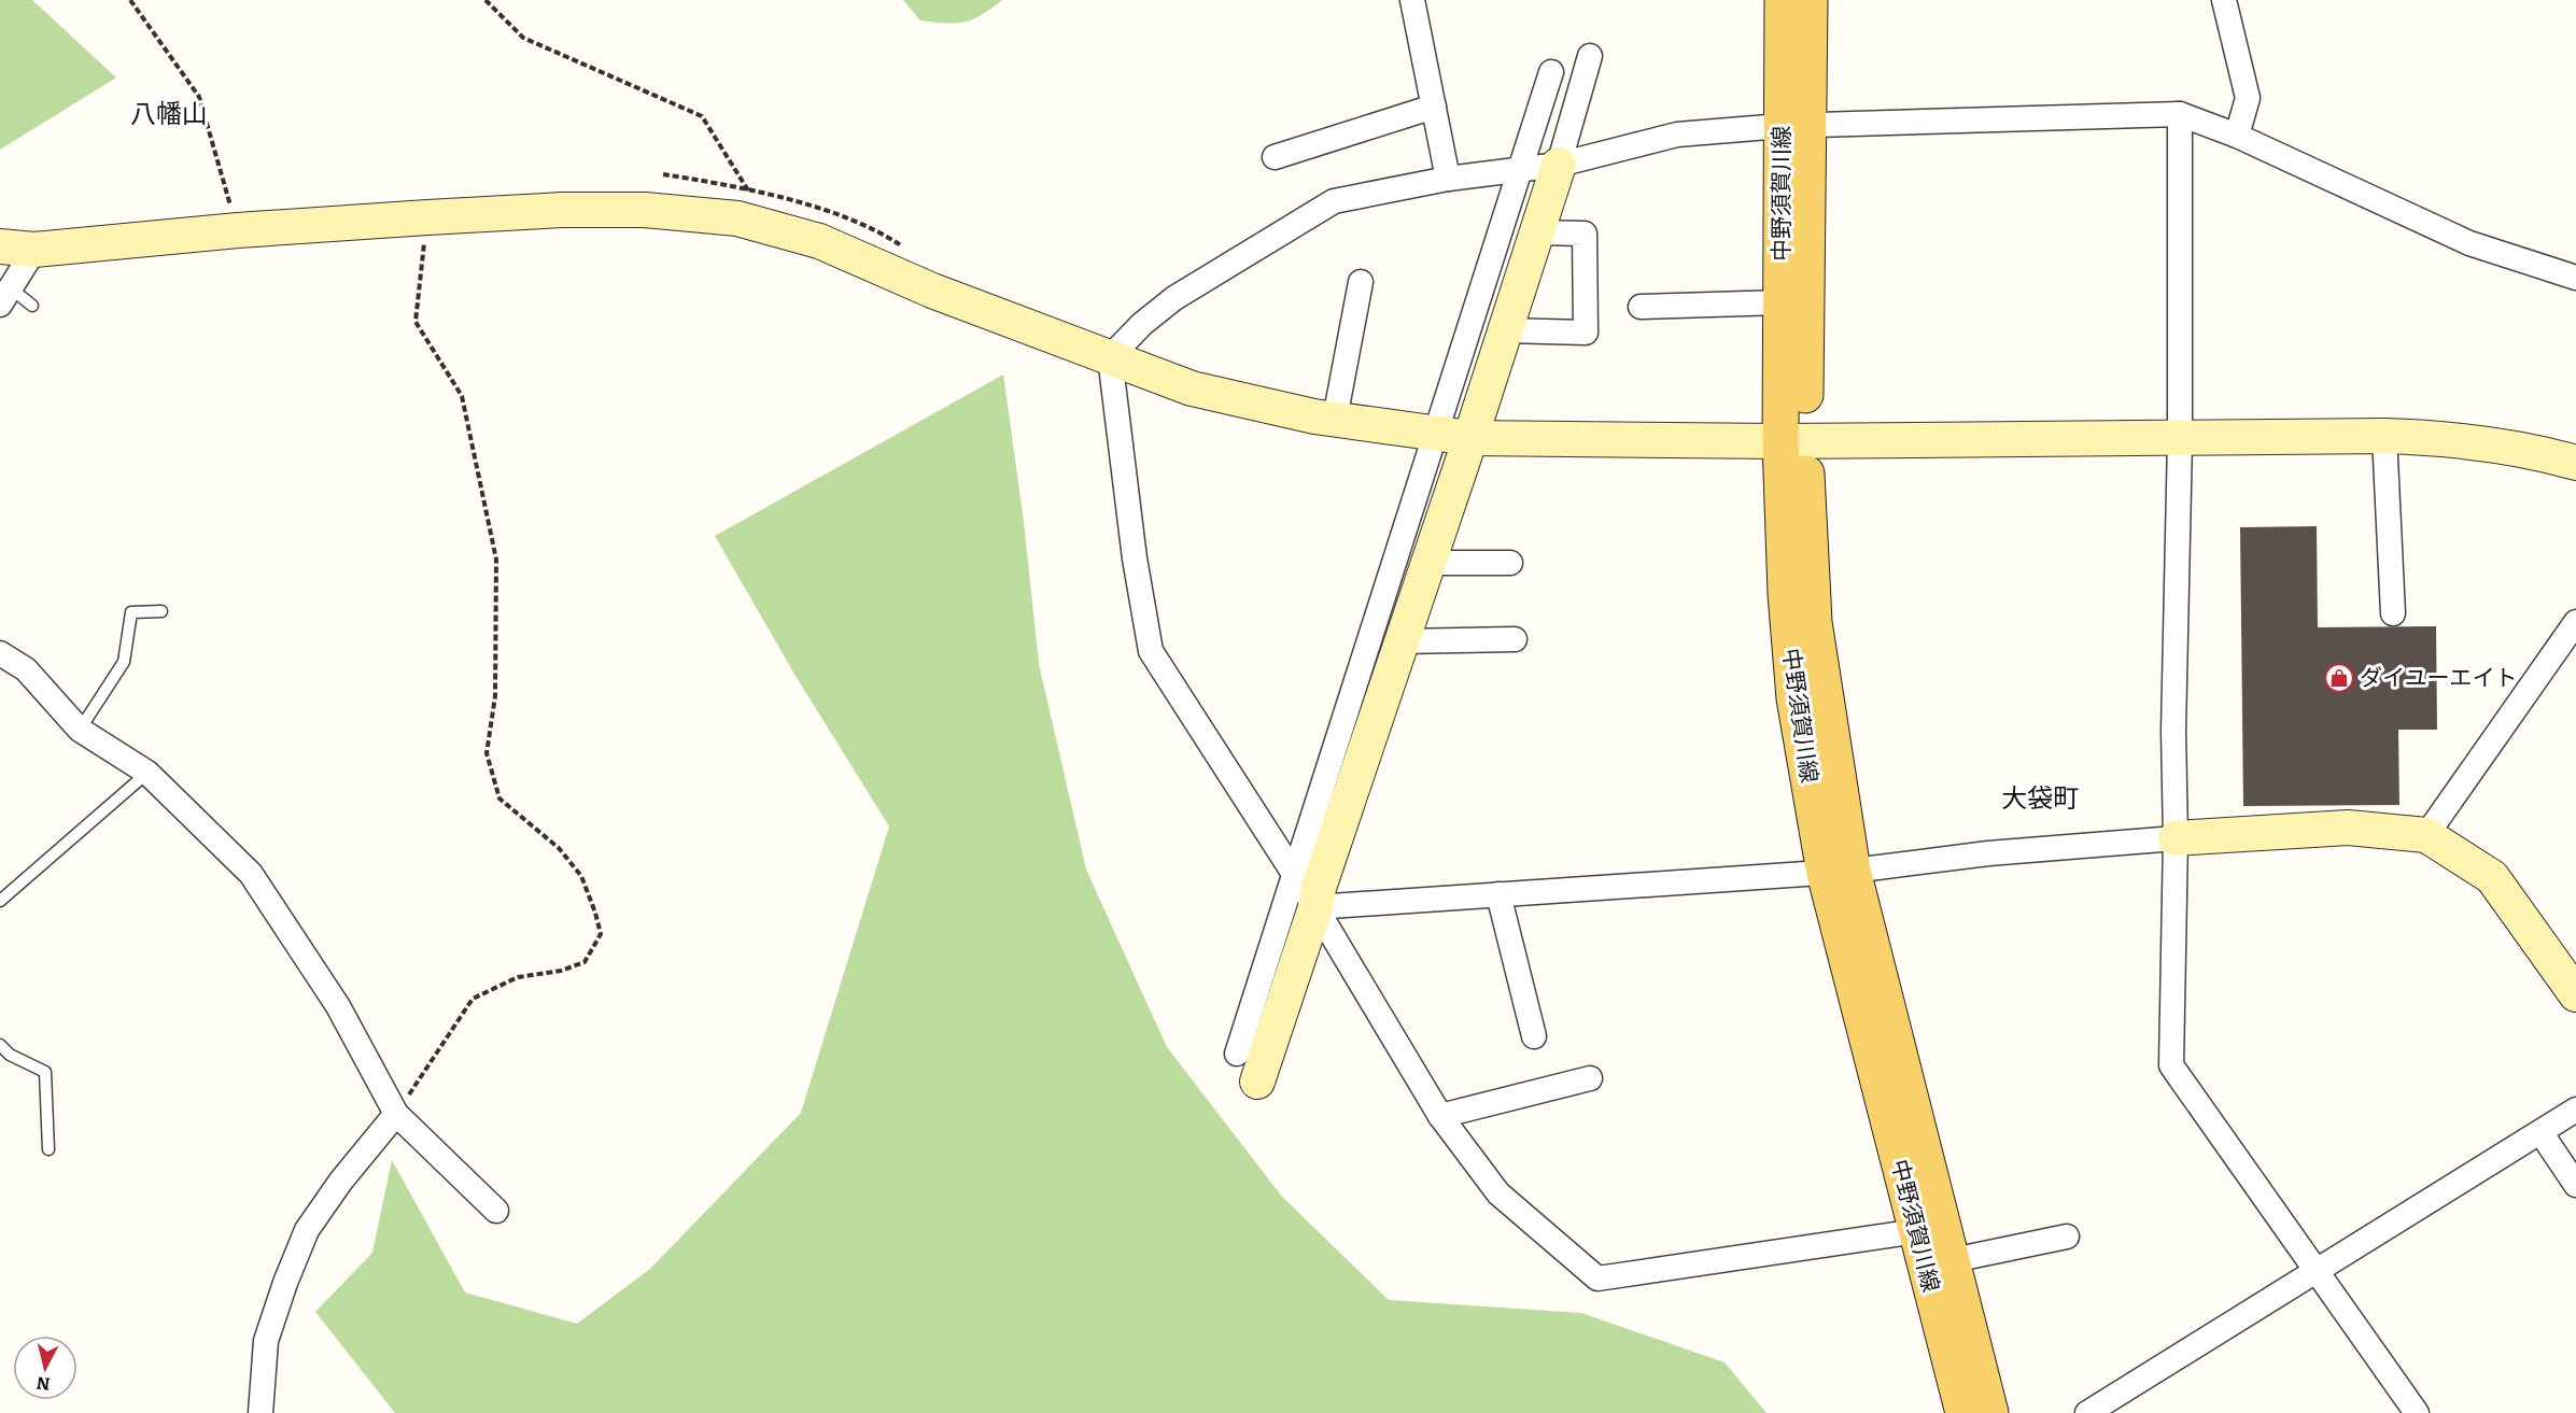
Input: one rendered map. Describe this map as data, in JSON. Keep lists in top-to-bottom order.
{
  "streets": {
    "main road": ["中野須賀川線"]
  },
  "districts": ["八幡山", "大袋町"],
  "places": {
    "shop": ["ダイユーエイト"]
  },
  "north": "bottom"
}
